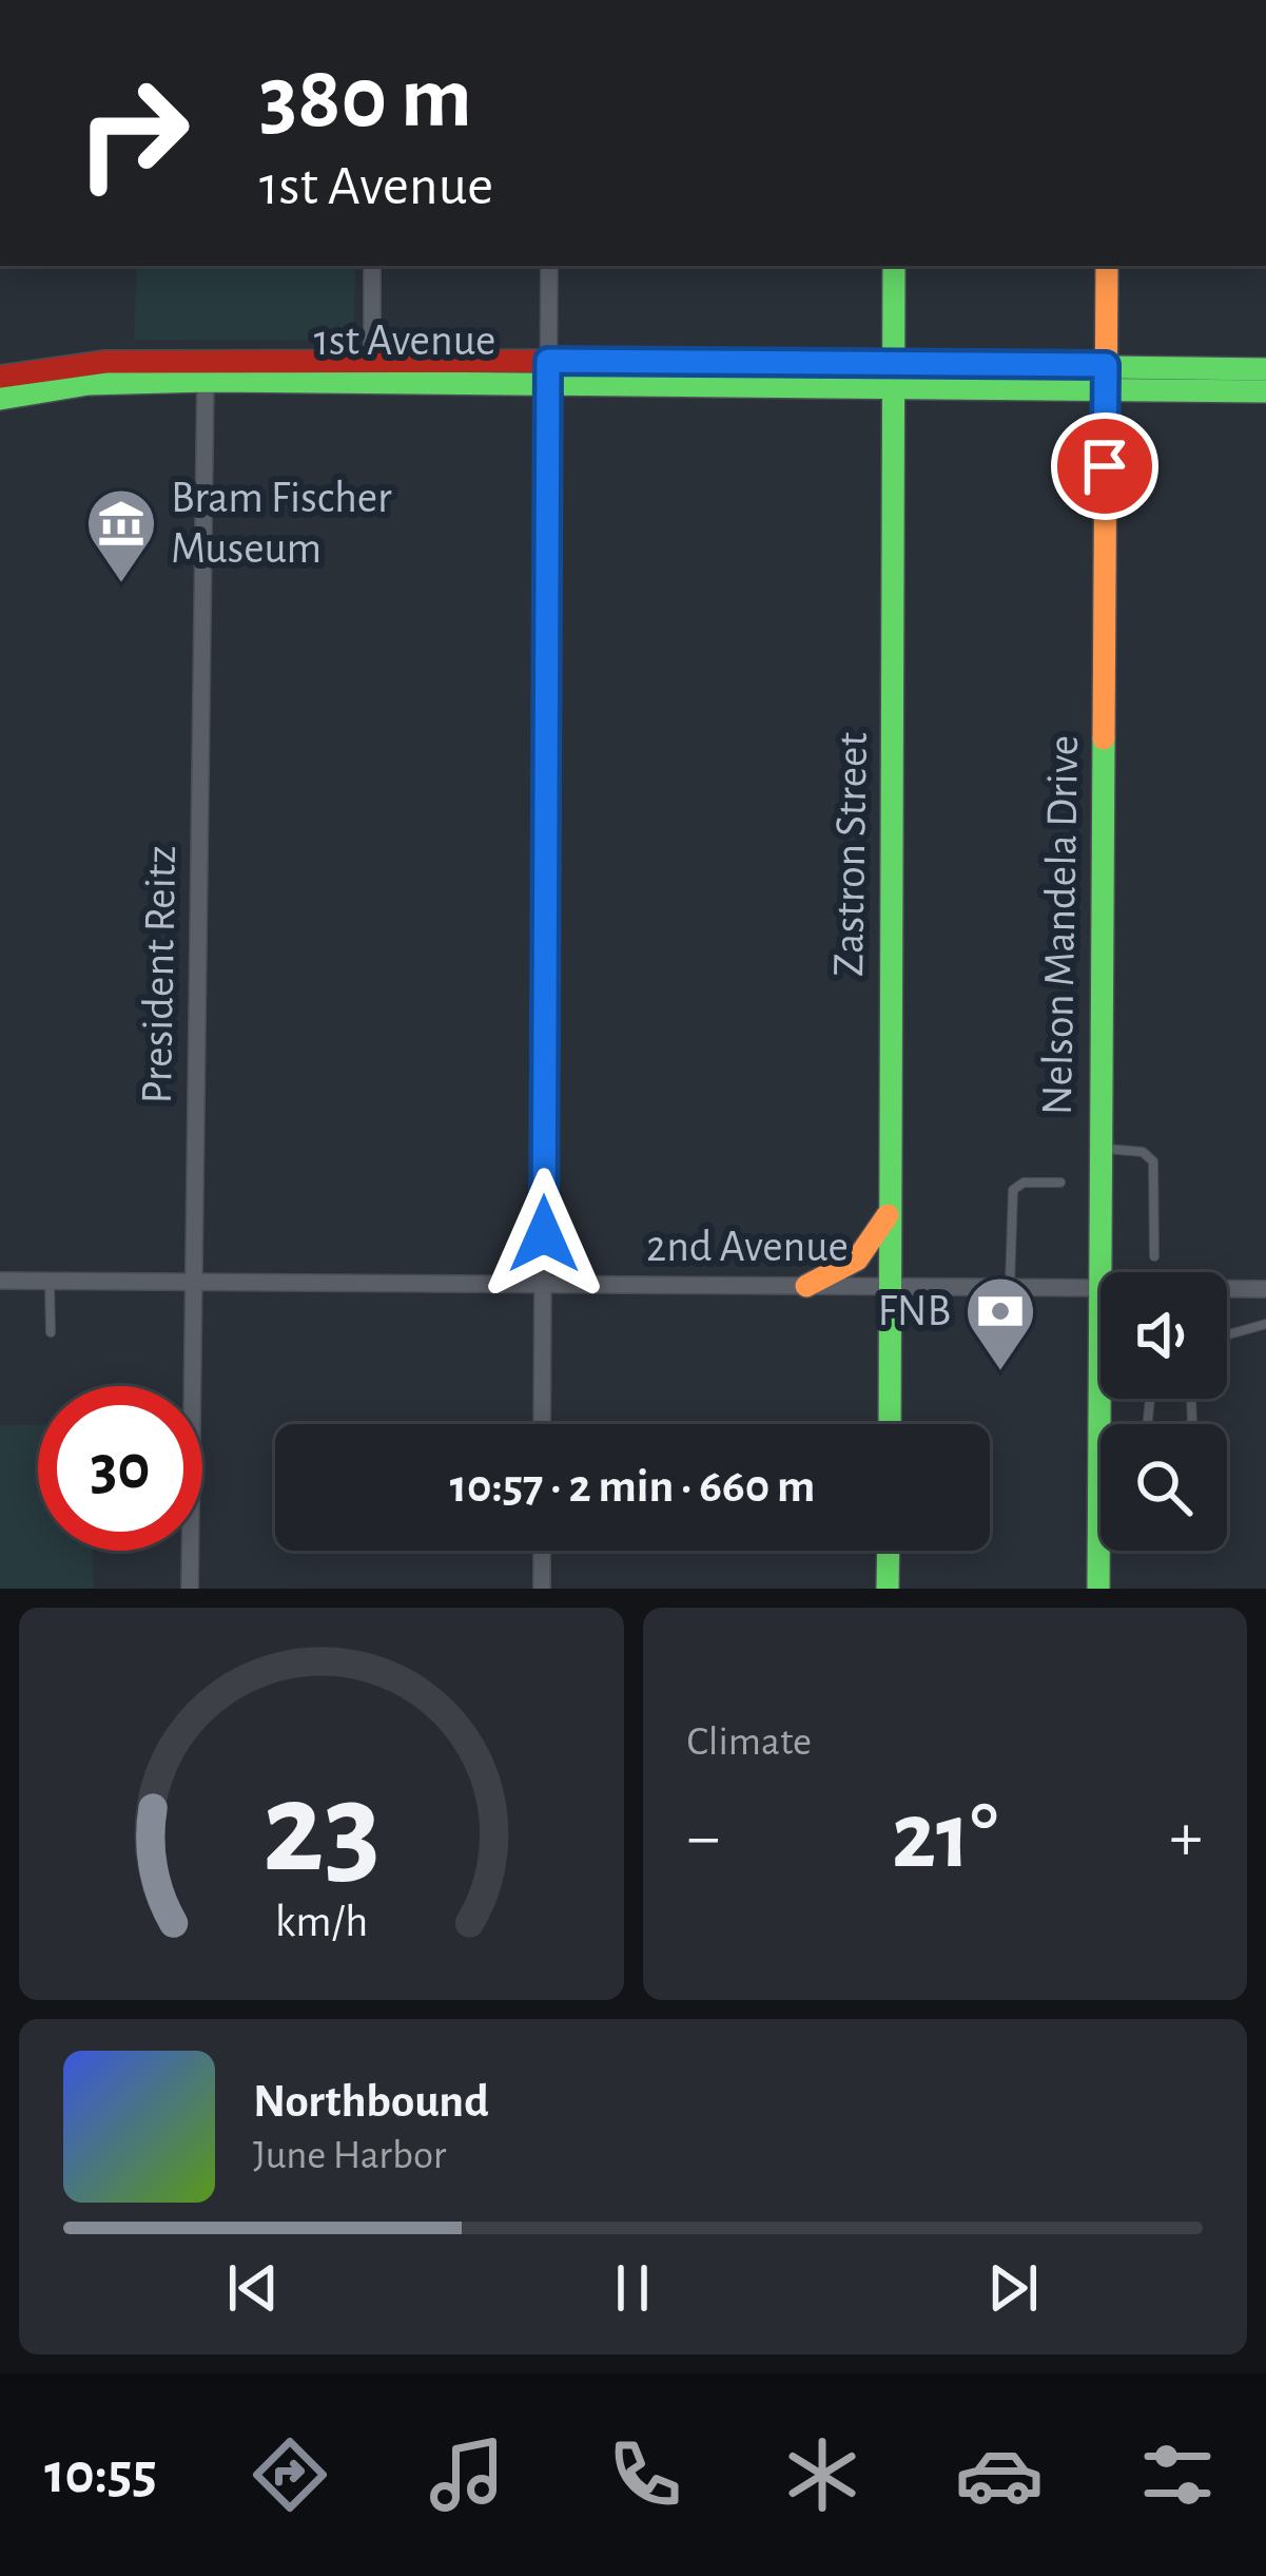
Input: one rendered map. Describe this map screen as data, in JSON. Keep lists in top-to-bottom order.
{
  "streets": {
    "main road": ["1st Avenue", "Zastron Street", "Nelson Mandela Drive"],
    "street": ["President Reitz", "2nd Avenue"]
  },
  "crossings": [
    ["1st Avenue", "Zastron Street"],
    ["1st Avenue", "Nelson Mandela Drive"],
    ["1st Avenue", "President Reitz"],
    ["Zastron Street", "2nd Avenue"],
    ["Nelson Mandela Drive", "2nd Avenue"],
    ["President Reitz", "2nd Avenue"]
  ],
  "places": {
    "museum": ["Bram Fischer Museum"],
    "bank": ["FNB"]
  },
  "page": {
    "turn": ["380 m", "1st Avenue"],
    "limit": "30",
    "trip": "10:57 · 2 min · 660 m",
    "tile": "Climate",
    "heat": ["−", "21°", "+"],
    "song": ["Northbound", "June Harbor"],
    "tabs": "10:55",
    "gauge": ["23", "km/h"]
  }
}
